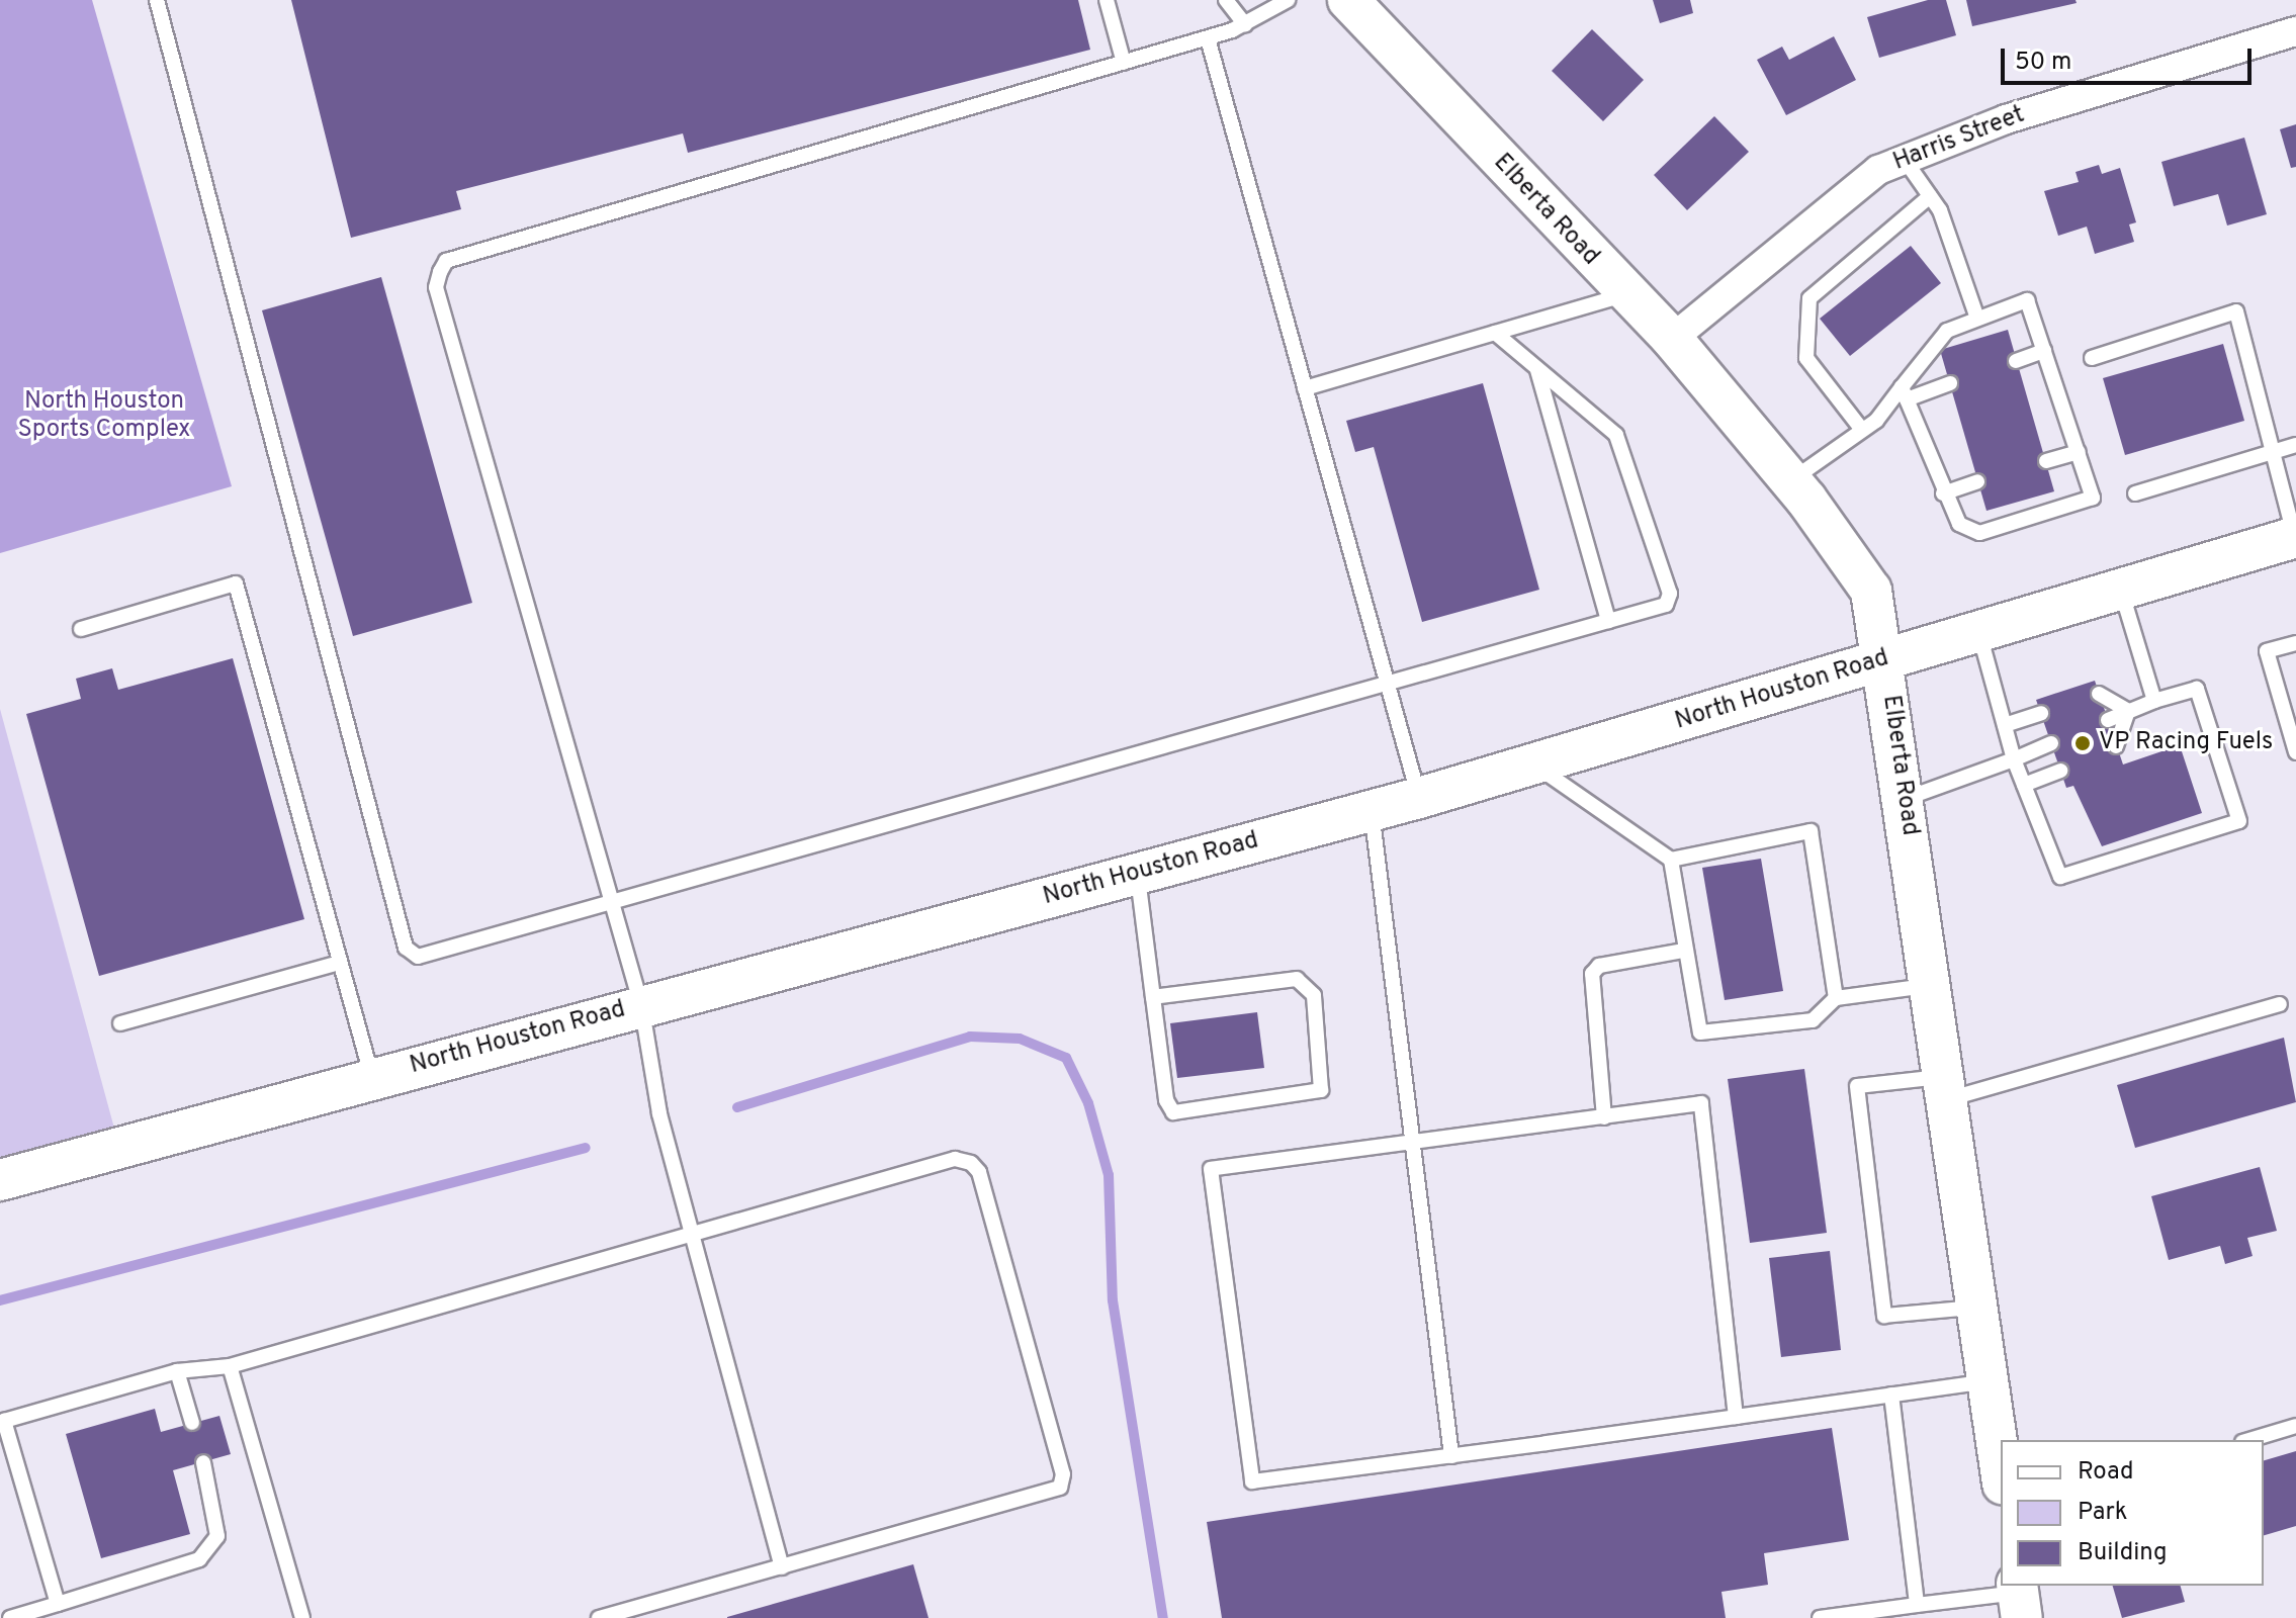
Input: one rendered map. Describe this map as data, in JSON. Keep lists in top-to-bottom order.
{
  "streets": {
    "street": ["Harris Street", "Elberta Road", "North Houston Road"]
  },
  "crossings": [
    ["Harris Street", "Elberta Road"],
    ["Elberta Road", "North Houston Road"]
  ],
  "parks": ["North Houston Sports Complex"],
  "places": ["VP Racing Fuels"],
  "legend": ["Road", "Park", "Building"],
  "scale_bar": "50 m"
}
